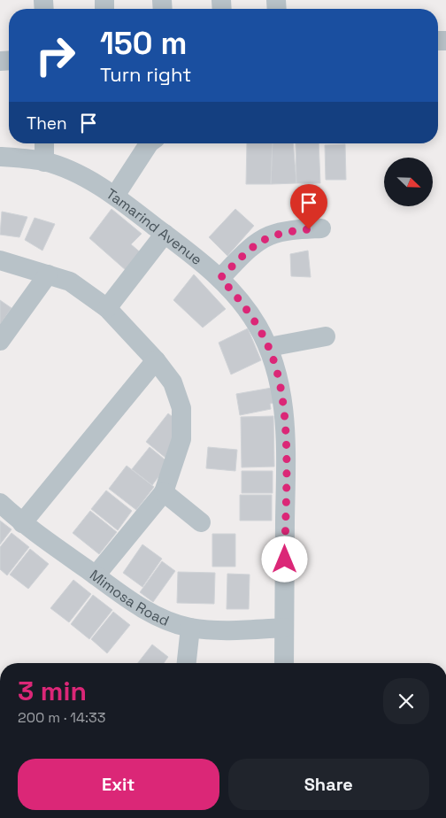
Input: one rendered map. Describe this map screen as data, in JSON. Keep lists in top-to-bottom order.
{
  "streets": {
    "street": ["Tamarind Avenue", "Mimosa Road"]
  },
  "crossings": [
    ["Tamarind Avenue", "Mimosa Road"]
  ],
  "north": "bottom right",
  "page": {
    "turn": ["150 m", "Turn right"],
    "then": "Then",
    "heading": ["3 min", "200 m · 14:33"],
    "buttons": ["Exit", "Share"]
  }
}
